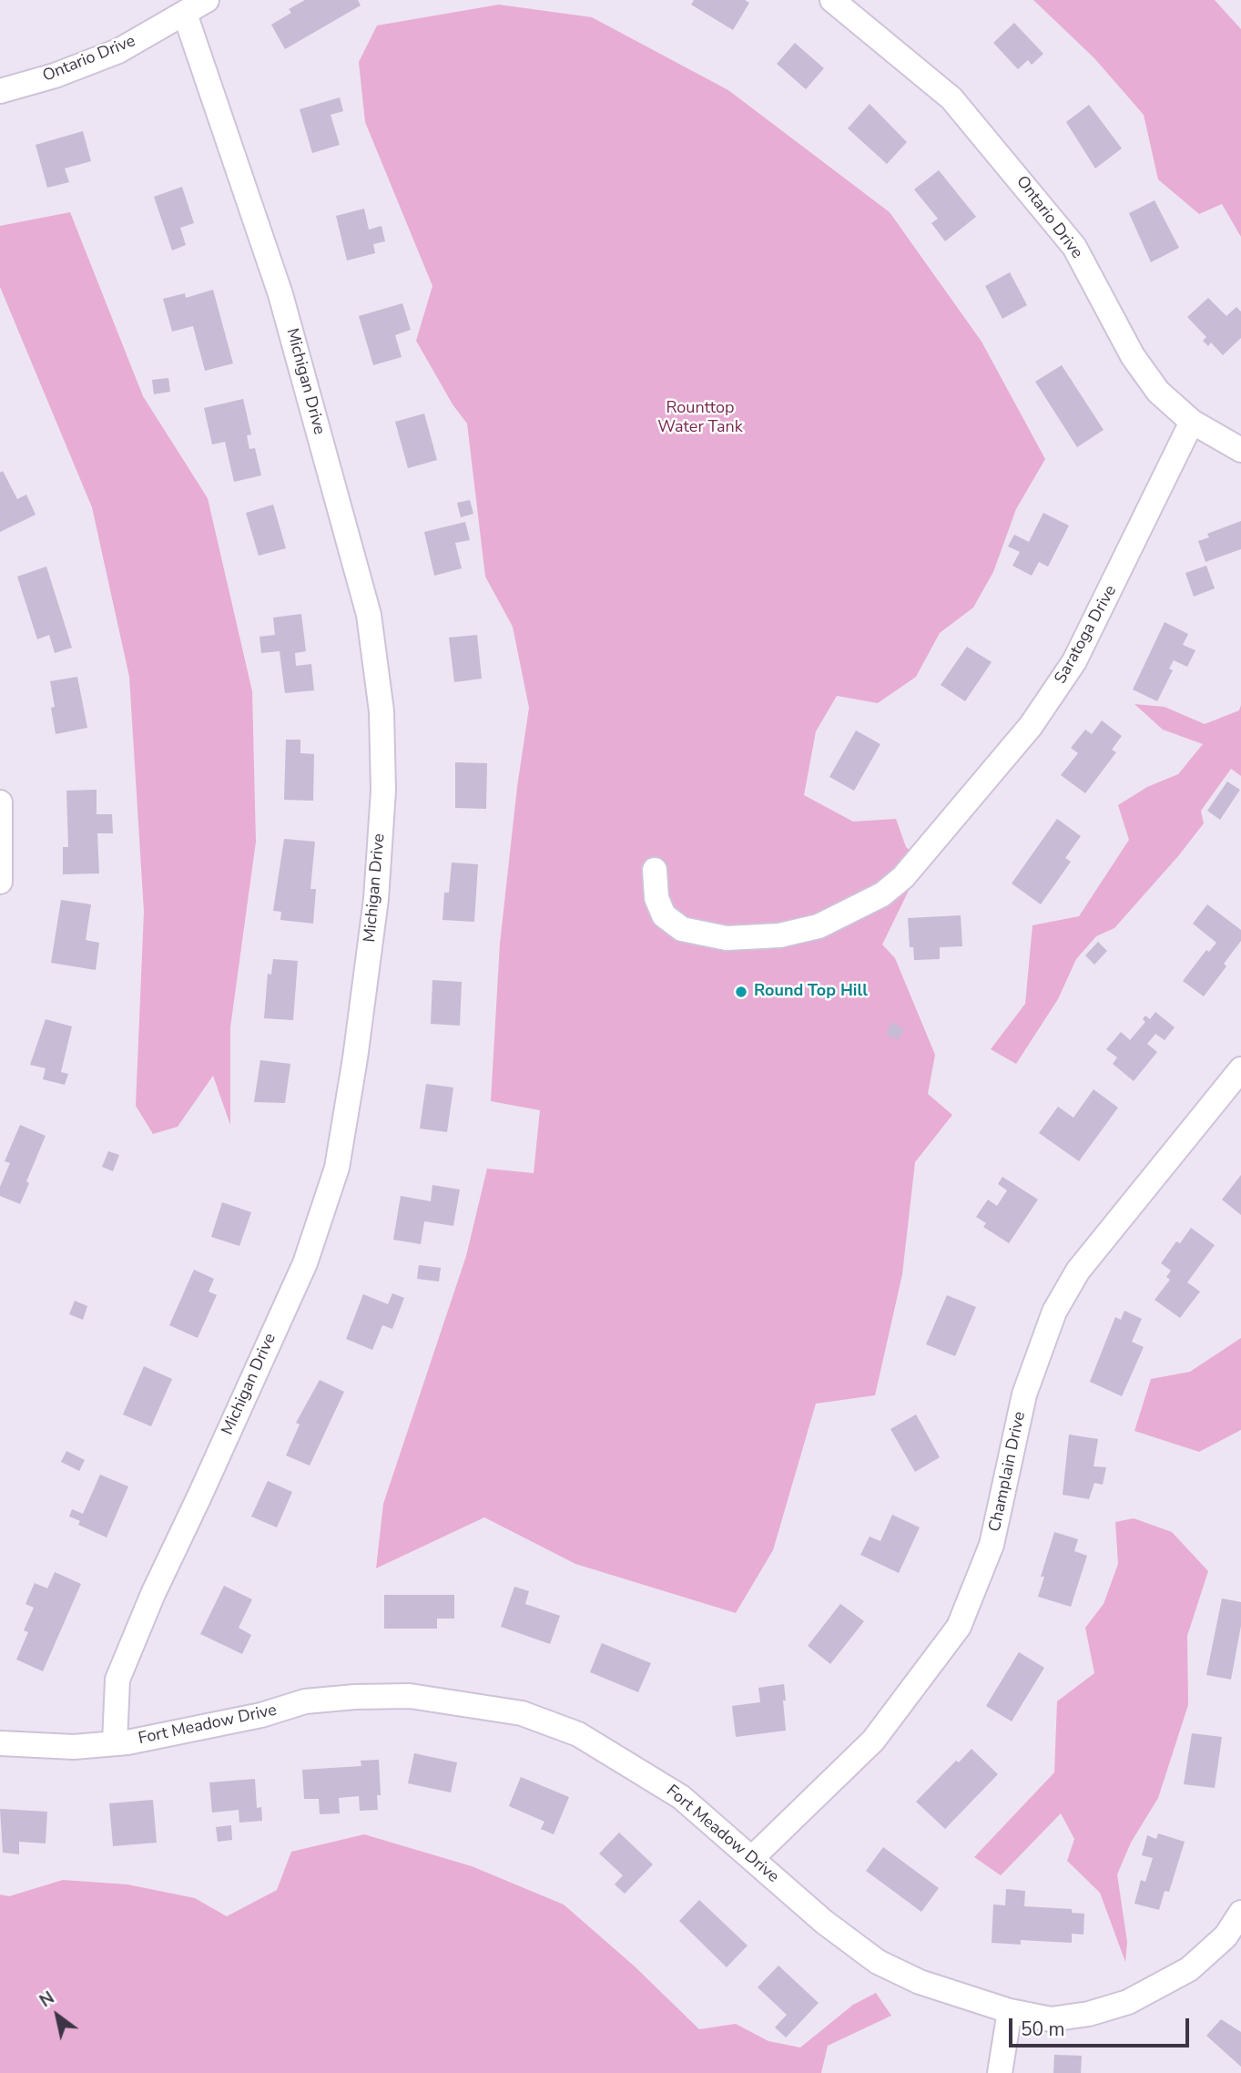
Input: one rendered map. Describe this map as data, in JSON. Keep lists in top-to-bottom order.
{
  "streets": {
    "street": [
      "Ontario Drive",
      "Michigan Drive",
      "Saratoga Drive",
      "Champlain Drive",
      "Fort Meadow Drive"
    ]
  },
  "crossings": [
    ["Ontario Drive", "Michigan Drive"],
    ["Ontario Drive", "Saratoga Drive"],
    ["Michigan Drive", "Fort Meadow Drive"],
    ["Champlain Drive", "Fort Meadow Drive"]
  ],
  "parks": ["Rounttop Water Tank"],
  "places": ["Round Top Hill"],
  "scale_bar": "50 m",
  "north": "top left"
}
